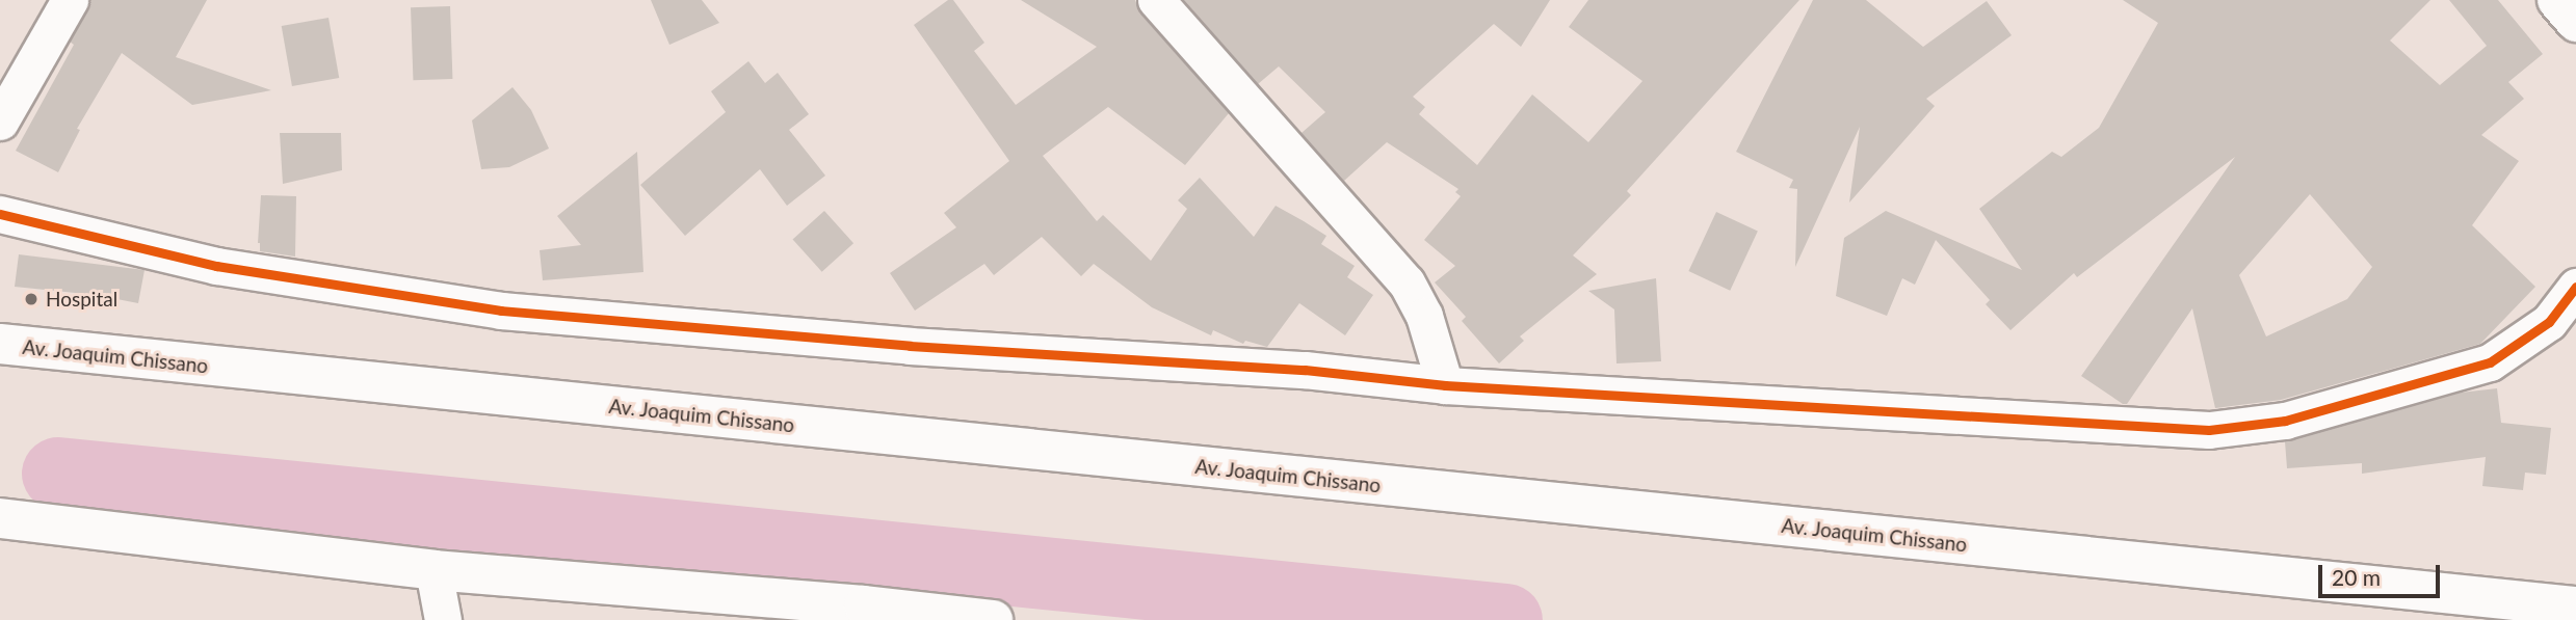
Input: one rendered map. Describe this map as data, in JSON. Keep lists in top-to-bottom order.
{
  "streets": {
    "main road": ["Av. Joaquim Chissano"]
  },
  "places": ["Hospital"],
  "scale_bar": "20 m"
}
